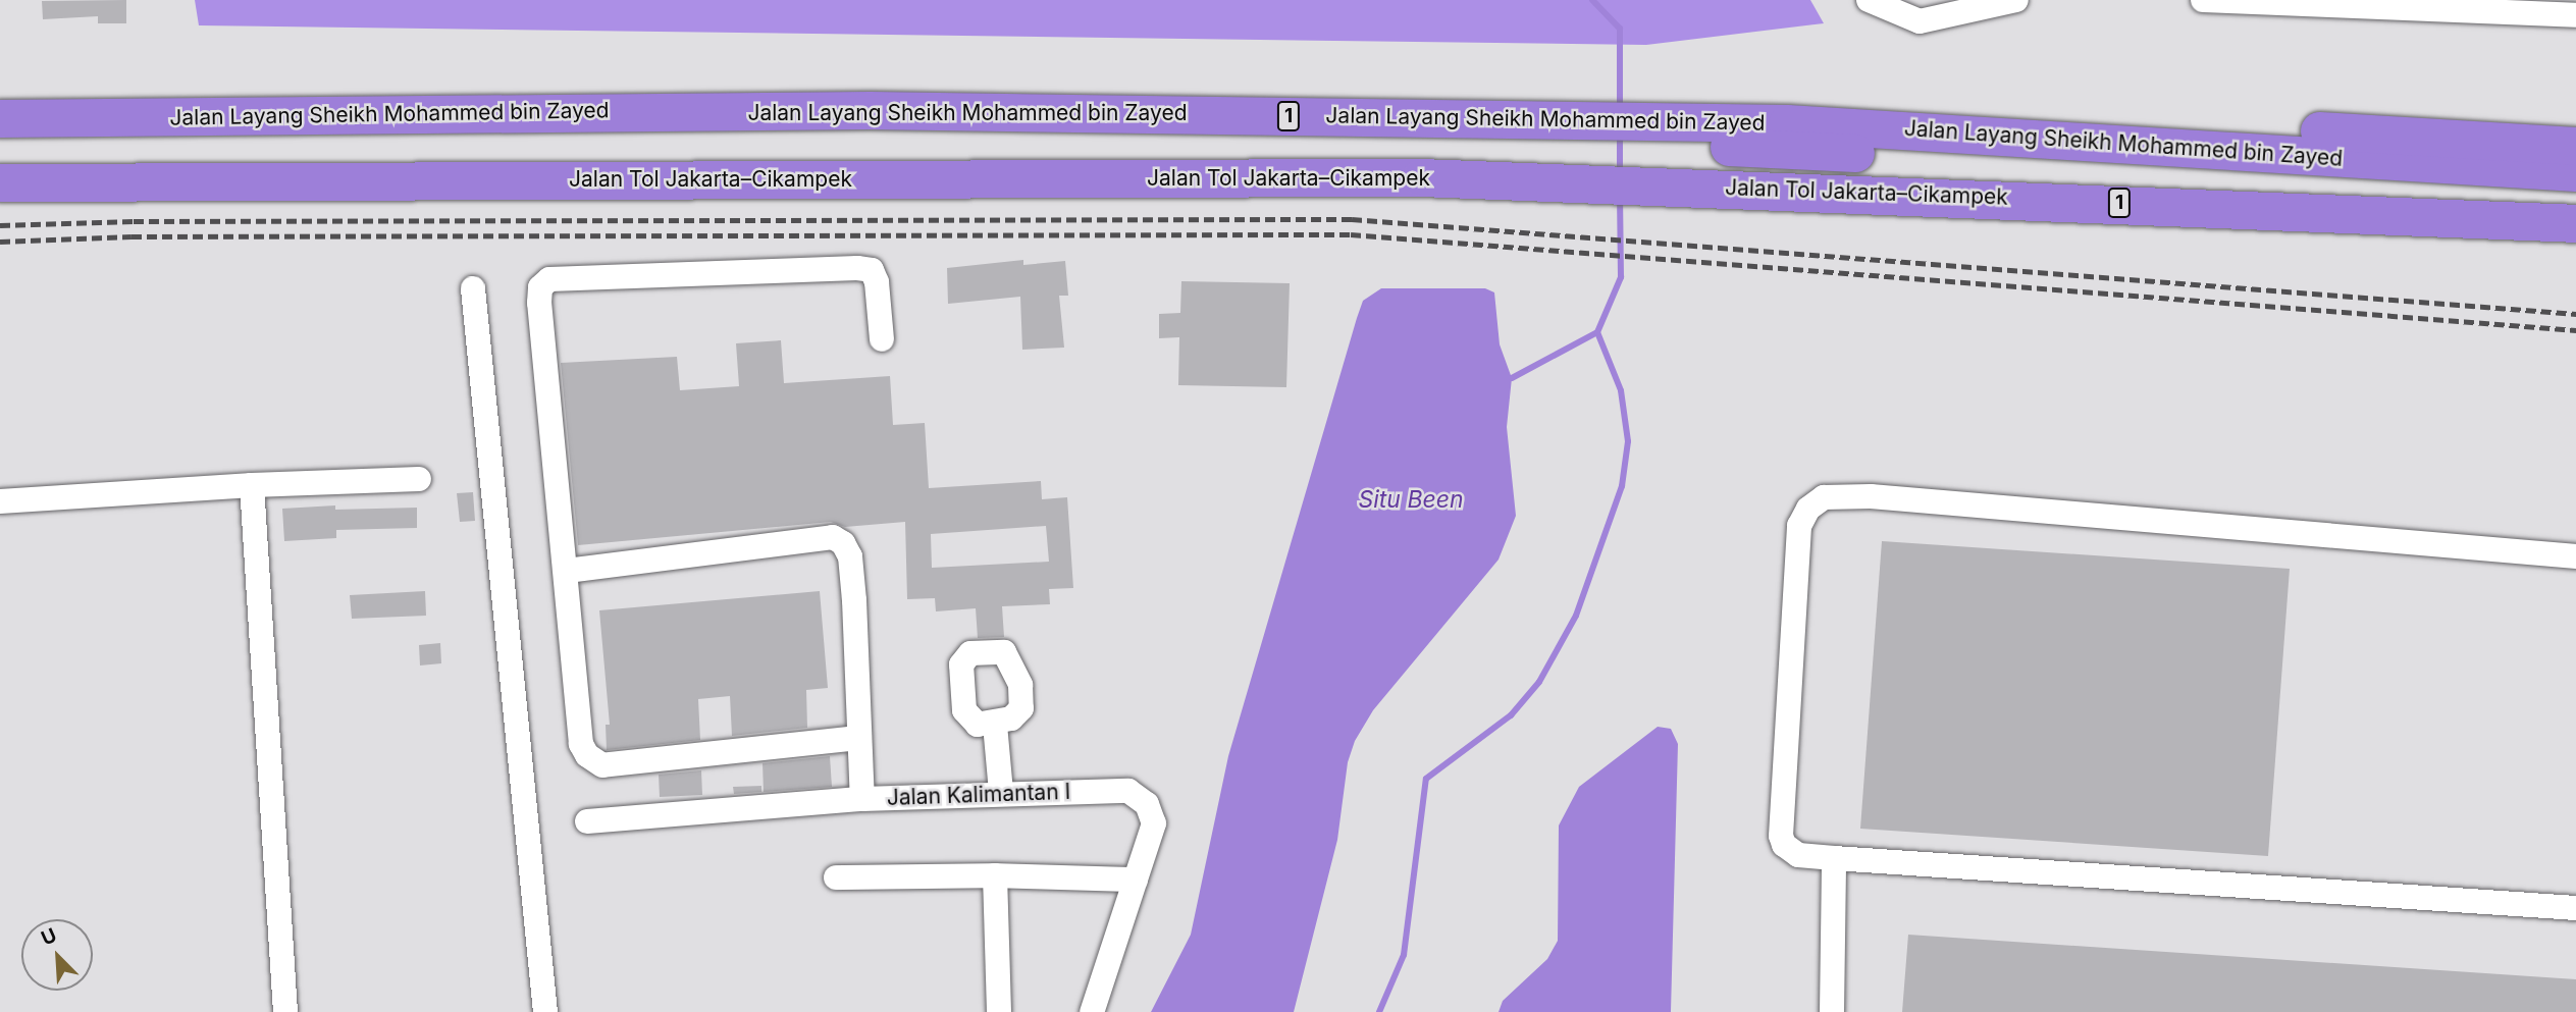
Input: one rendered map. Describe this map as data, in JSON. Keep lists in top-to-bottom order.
{
  "streets": {
    "highway": ["Jalan Layang Sheikh Mohammed bin Zayed", "1", "Jalan Tol Jakarta–Cikampek"],
    "lane": ["Jalan Kalimantan I"]
  },
  "water": ["Situ Been"],
  "north": "top left"
}
